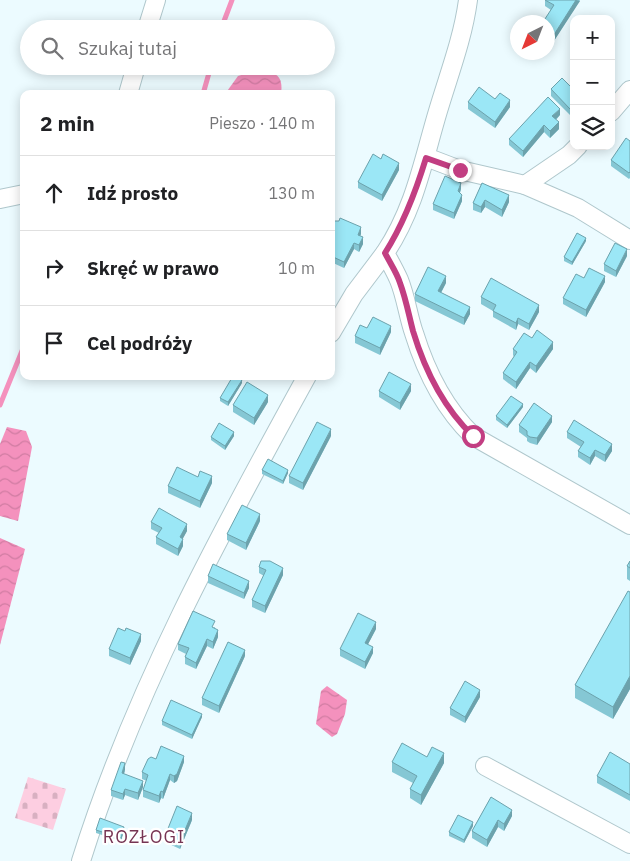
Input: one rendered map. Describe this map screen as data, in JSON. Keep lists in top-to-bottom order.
{
  "districts": ["ROZŁOGI"],
  "north": "bottom left",
  "page": {
    "map_buttons": ["+", "−"],
    "search": "Szukaj tutaj",
    "heading": ["2 min", "Pieszo · 140 m"],
    "list": [
      ["Idź prosto", "130 m"],
      ["Skręć w prawo", "10 m"],
      "Cel podróży"
    ]
  }
}
